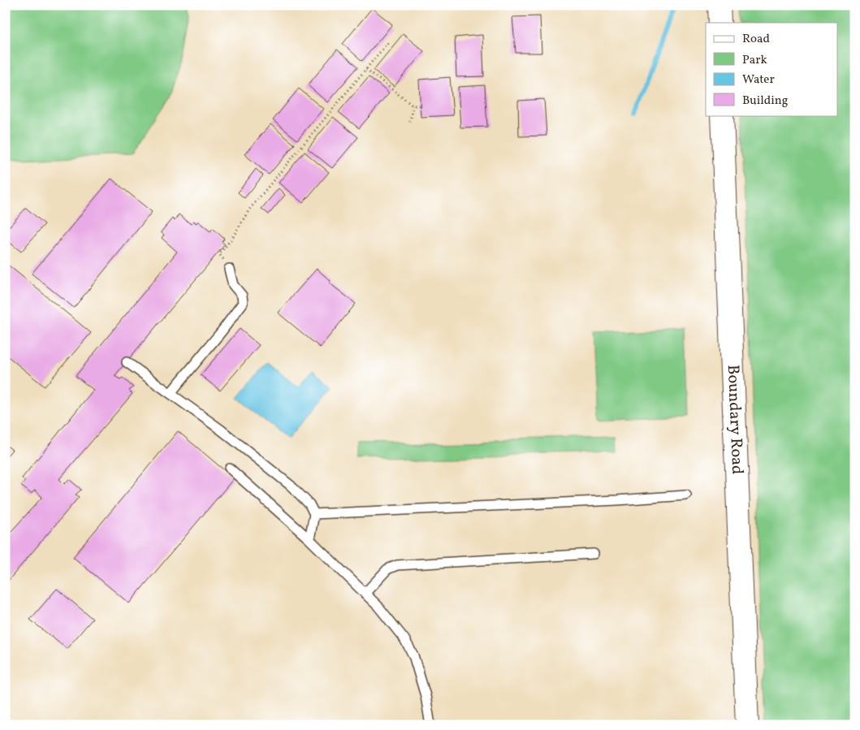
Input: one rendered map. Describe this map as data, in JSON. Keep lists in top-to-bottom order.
{
  "streets": {
    "street": ["Boundary Road"]
  },
  "legend": [
    "Road",
    "Park",
    "Water",
    "Building"
  ]
}
